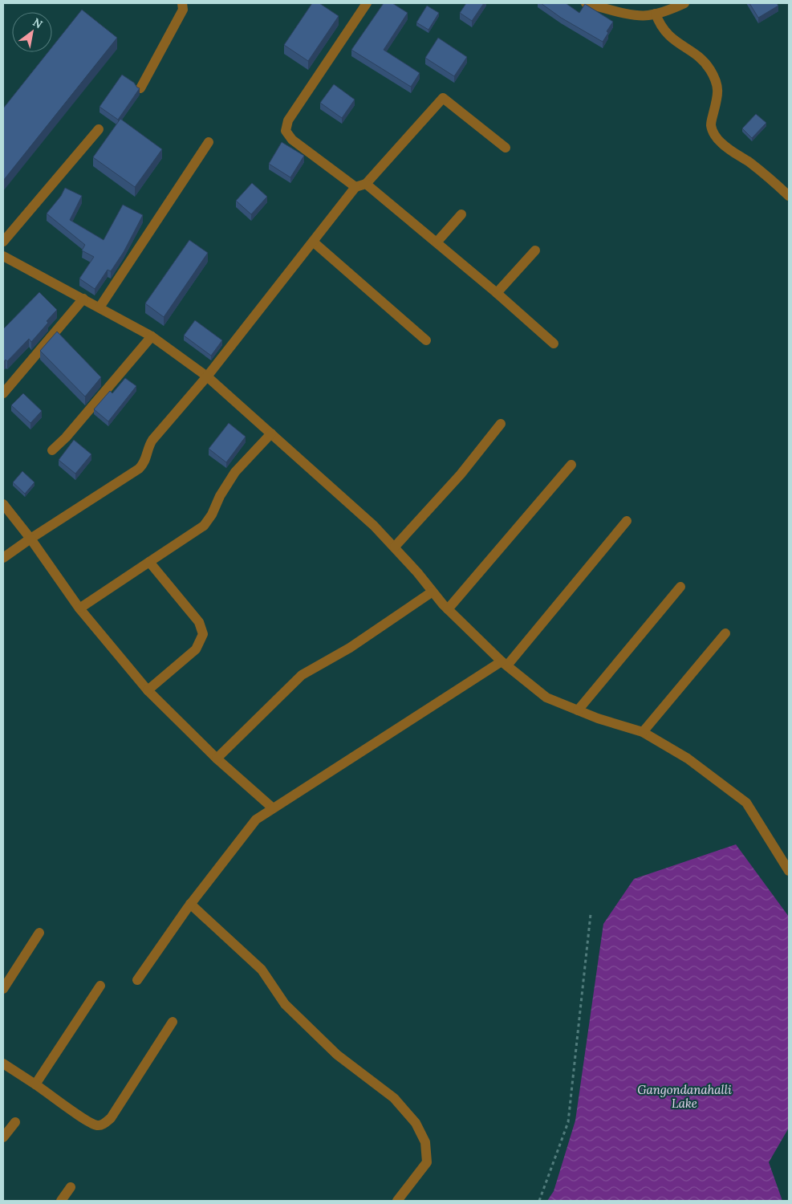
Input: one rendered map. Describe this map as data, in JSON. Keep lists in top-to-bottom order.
{
  "water": ["Gangondanahalli Lake"],
  "north": "top right"
}
